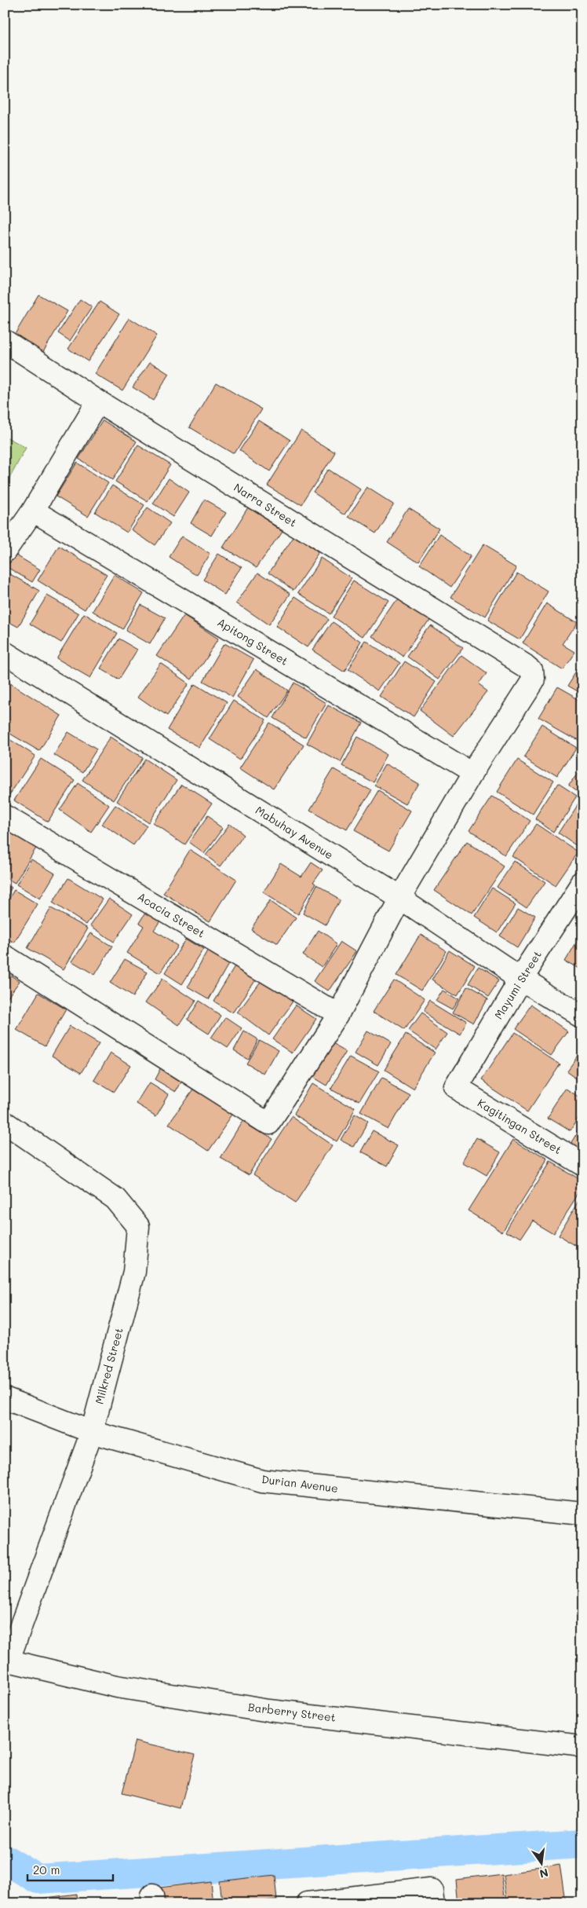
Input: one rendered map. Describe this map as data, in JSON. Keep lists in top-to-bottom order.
{
  "streets": {
    "street": [
      "Narra Street",
      "Apitong Street",
      "Mabuhay Avenue",
      "Acacia Street",
      "Mayumi Street",
      "Kagitingan Street",
      "Milkred Street",
      "Durian Avenue",
      "Barberry Street"
    ]
  },
  "crossings": [
    ["Narra Street", "Apitong Street"],
    ["Mabuhay Avenue", "Mayumi Street"],
    ["Mayumi Street", "Kagitingan Street"],
    ["Milkred Street", "Durian Avenue"],
    ["Milkred Street", "Barberry Street"]
  ],
  "scale_bar": "20 m",
  "north": "bottom"
}
